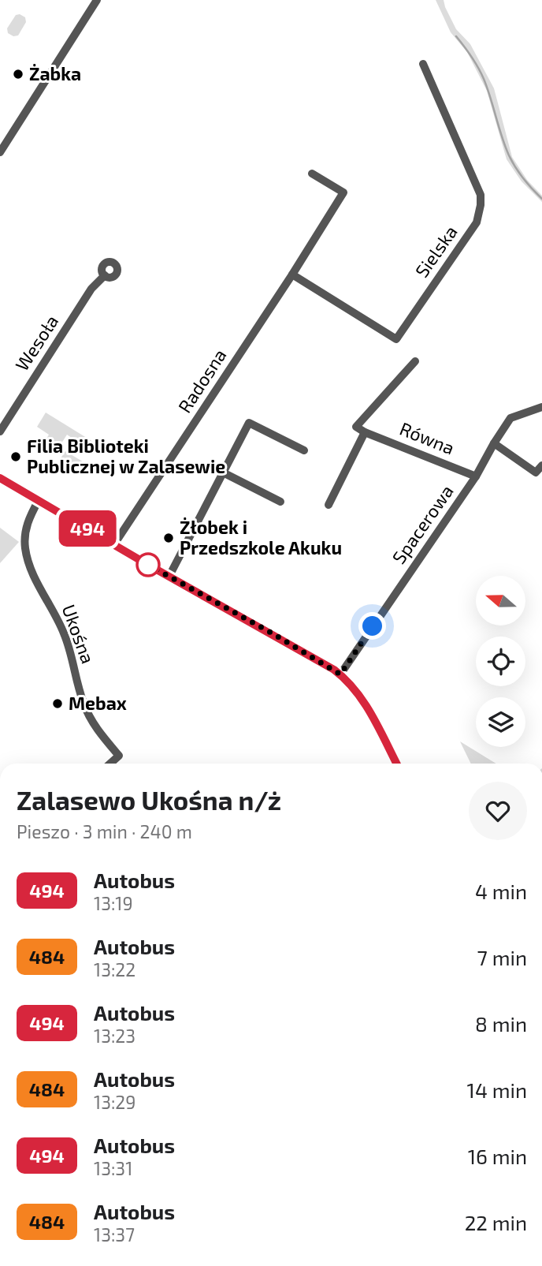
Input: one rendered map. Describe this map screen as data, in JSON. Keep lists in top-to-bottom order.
{
  "streets": {
    "street": [
      "Sielska",
      "Wesoła",
      "Radosna",
      "Równa",
      "Spacerowa",
      "Ukośna"
    ]
  },
  "crossings": [
    ["Sielska", "Radosna"],
    ["Równa", "Spacerowa"]
  ],
  "places": [
    "Żabka",
    "Filia Biblioteki Publicznej w Zalasewie",
    "Żłobek i Przedszkole Akuku",
    "Mebax"
  ],
  "lines": ["bus line 494"],
  "north": "left",
  "page": {
    "on_map": "494",
    "heading": ["Zalasewo Ukośna n/ż", "Pieszo · 3 min · 240 m"],
    "list": [
      {
        "mark": "494",
        "name": "Autobus",
        "note": "13:19",
        "value": "4 min"
      },
      {
        "mark": "484",
        "name": "Autobus",
        "note": "13:22",
        "value": "7 min"
      },
      {
        "mark": "494",
        "name": "Autobus",
        "note": "13:23",
        "value": "8 min"
      },
      {
        "mark": "484",
        "name": "Autobus",
        "note": "13:29",
        "value": "14 min"
      },
      {
        "mark": "494",
        "name": "Autobus",
        "note": "13:31",
        "value": "16 min"
      },
      {
        "mark": "484",
        "name": "Autobus",
        "note": "13:37",
        "value": "22 min"
      }
    ]
  }
}
